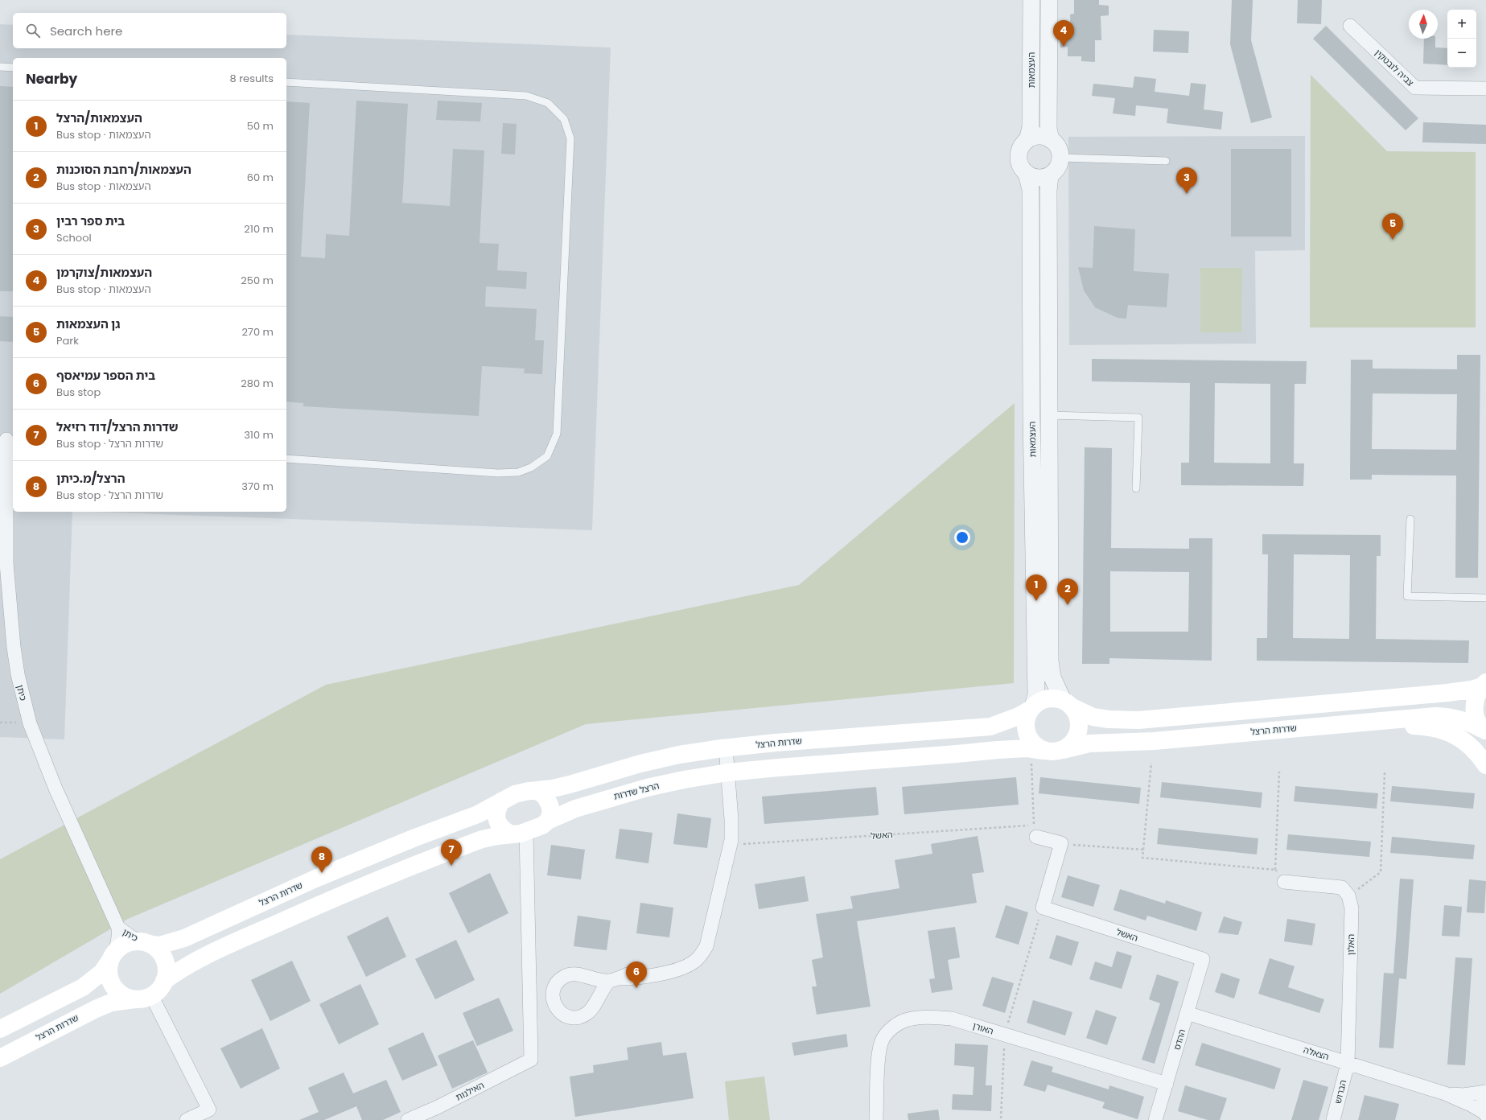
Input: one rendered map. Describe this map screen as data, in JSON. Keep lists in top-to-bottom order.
{
  "streets": {
    "main road": ["שדרות הרצל", "הרצל שדרות"],
    "street": [
      "צביה לובטקין",
      "העצמאות",
      "כיתן",
      "האשל",
      "האלון",
      "האורן",
      "ההדס",
      "הצאלה",
      "האילנות",
      "הברוש"
    ]
  },
  "crossings": [
    ["העצמאות", "שדרות הרצל"],
    ["העצמאות", "האשל"],
    ["כיתן", "שדרות הרצל"],
    ["שדרות הרצל", "הרצל שדרות"],
    ["שדרות הרצל", "האשל"],
    ["שדרות הרצל", "האילנות"],
    ["הרצל שדרות", "האילנות"],
    ["האשל", "ההדס"],
    ["האלון", "הצאלה"],
    ["האלון", "הברוש"],
    ["האורן", "ההדס"],
    ["ההדס", "הצאלה"],
    ["הצאלה", "הברוש"]
  ],
  "north": "top",
  "page": {
    "map_buttons": ["+", "−"],
    "search": "Search here",
    "pins": [
      "4",
      "3",
      "5",
      "1",
      "2",
      "7",
      "8",
      "6"
    ],
    "heading": ["Nearby", "8 results"],
    "list": [
      {
        "mark": "1",
        "name": "העצמאות/הרצל",
        "note": "Bus stop · העצמאות",
        "value": "50 m"
      },
      {
        "mark": "2",
        "name": "העצמאות/רחבת הסוכנות",
        "note": "Bus stop · העצמאות",
        "value": "60 m"
      },
      {
        "mark": "3",
        "name": "בית ספר רבין",
        "note": "School",
        "value": "210 m"
      },
      {
        "mark": "4",
        "name": "העצמאות/צוקרמן",
        "note": "Bus stop · העצמאות",
        "value": "250 m"
      },
      {
        "mark": "5",
        "name": "גן העצמאות",
        "note": "Park",
        "value": "270 m"
      },
      {
        "mark": "6",
        "name": "בית הספר עמיאסף",
        "note": "Bus stop",
        "value": "280 m"
      },
      {
        "mark": "7",
        "name": "שדרות הרצל/דוד רזיאל",
        "note": "Bus stop · שדרות הרצל",
        "value": "310 m"
      },
      {
        "mark": "8",
        "name": "הרצל/מ.כיתן",
        "note": "Bus stop · שדרות הרצל",
        "value": "370 m"
      }
    ]
  }
}
